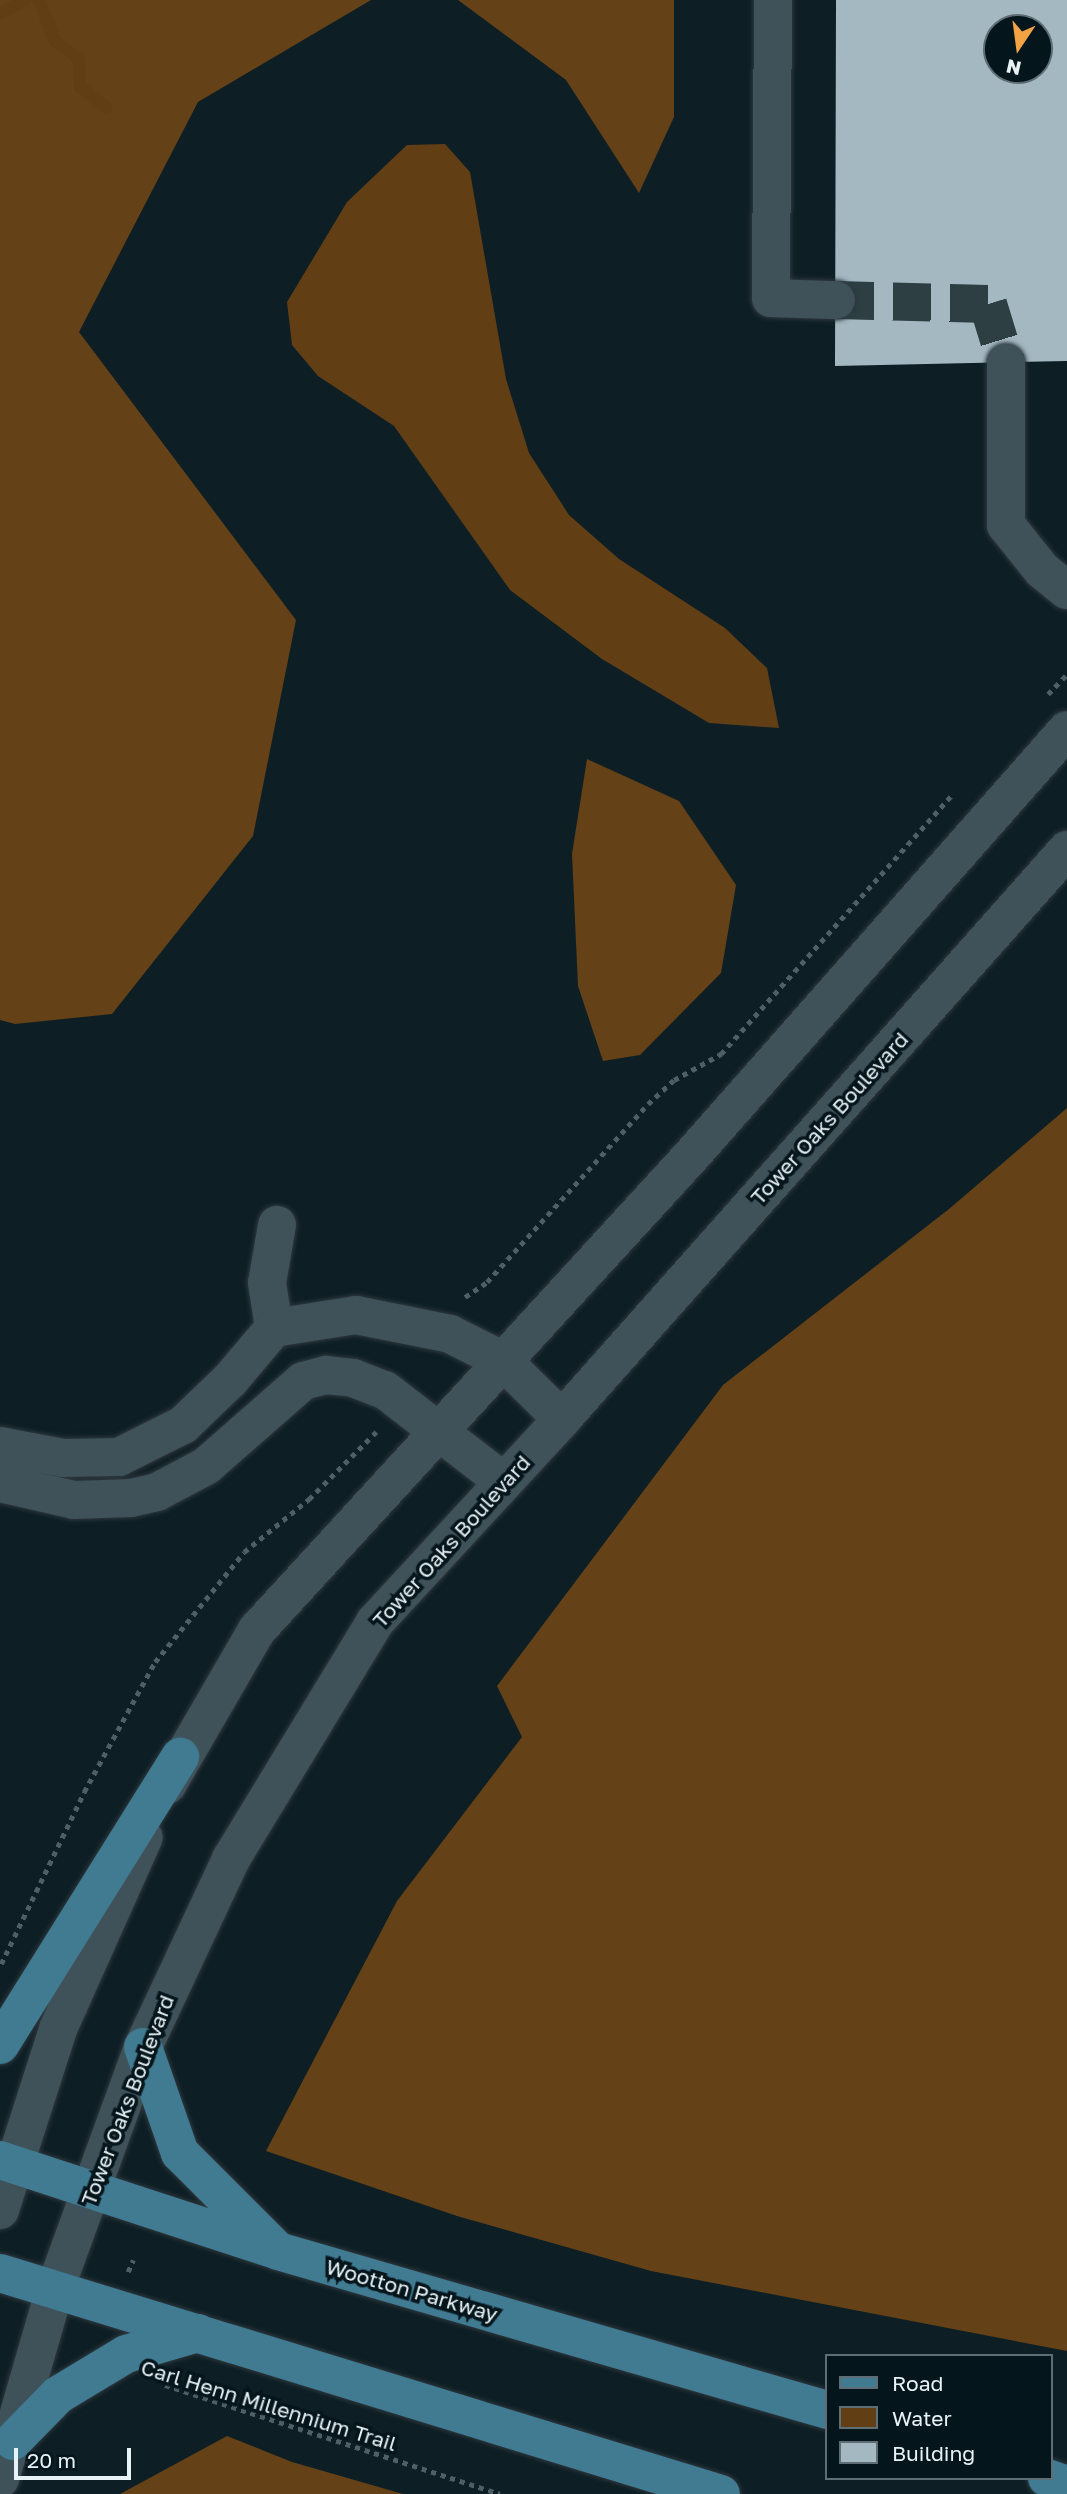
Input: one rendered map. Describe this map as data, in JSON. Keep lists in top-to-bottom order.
{
  "streets": {
    "main road": ["Wootton Parkway"],
    "street": ["Tower Oaks Boulevard"],
    "path": ["Carl Henn Millennium Trail"]
  },
  "crossings": [
    ["Tower Oaks Boulevard", "Wootton Parkway"]
  ],
  "legend": ["Road", "Water", "Building"],
  "scale_bar": "20 m",
  "north": "bottom"
}
